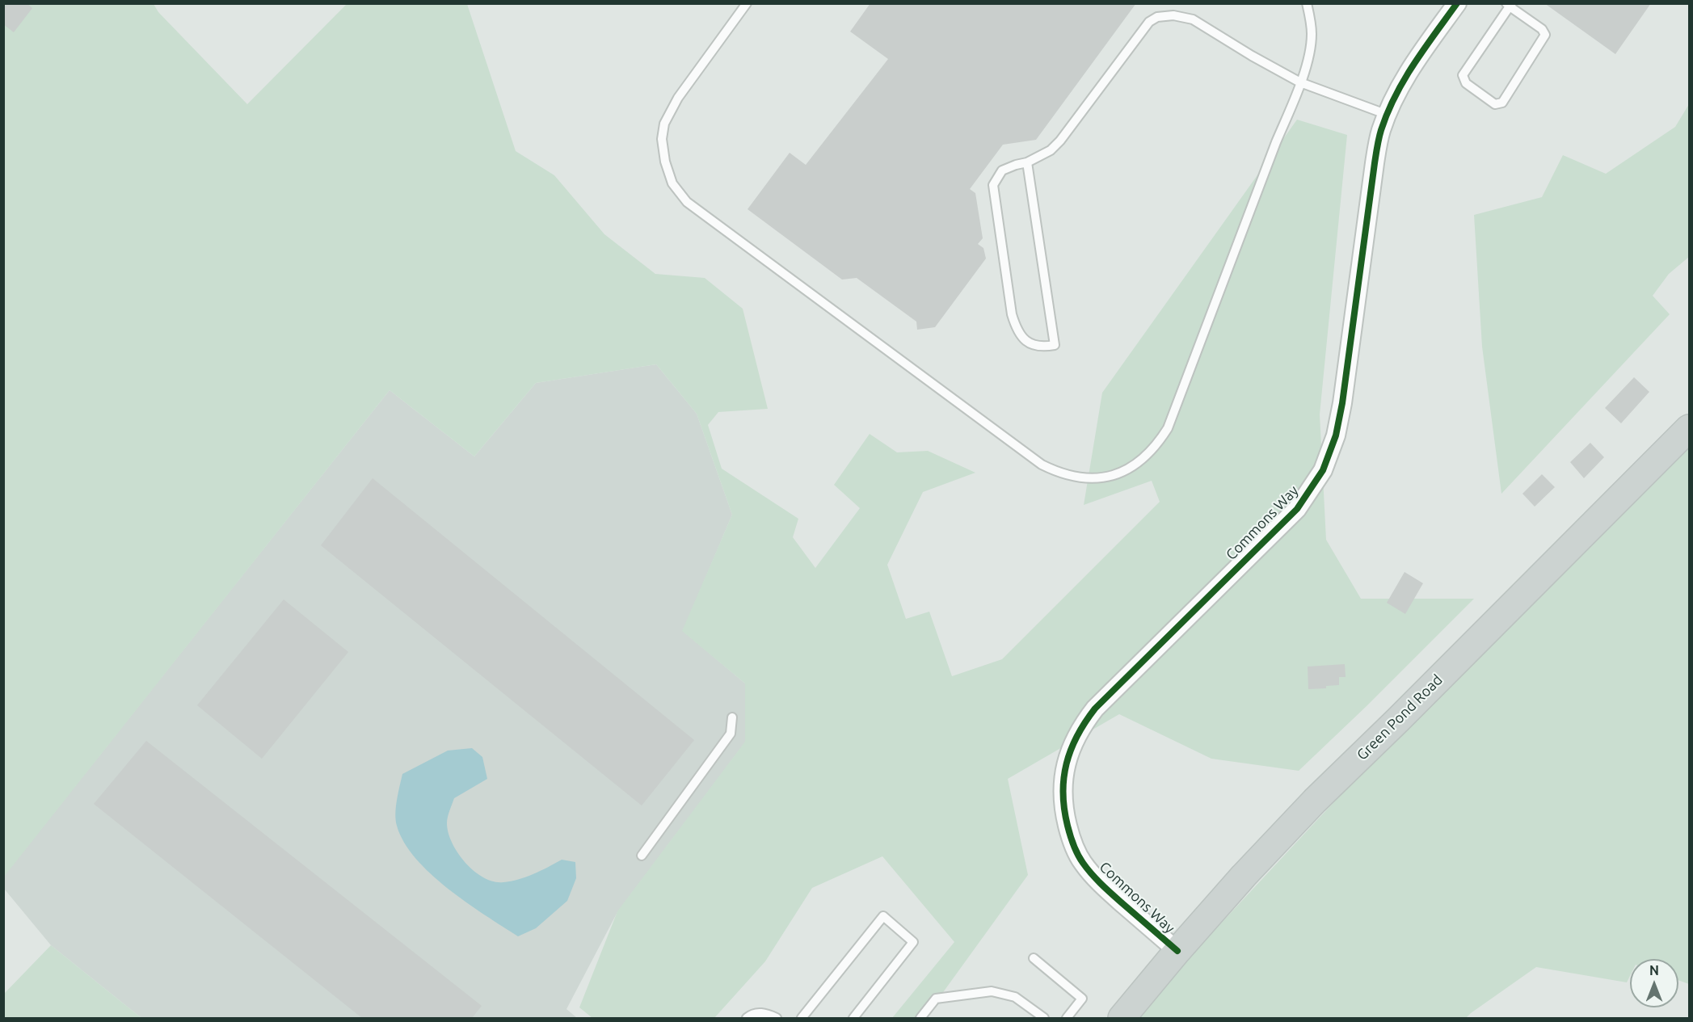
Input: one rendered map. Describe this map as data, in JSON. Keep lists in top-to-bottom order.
{
  "streets": {
    "main road": ["Green Pond Road"],
    "street": ["Commons Way"]
  },
  "crossings": [
    ["Commons Way", "Green Pond Road"]
  ],
  "north": "top"
}
